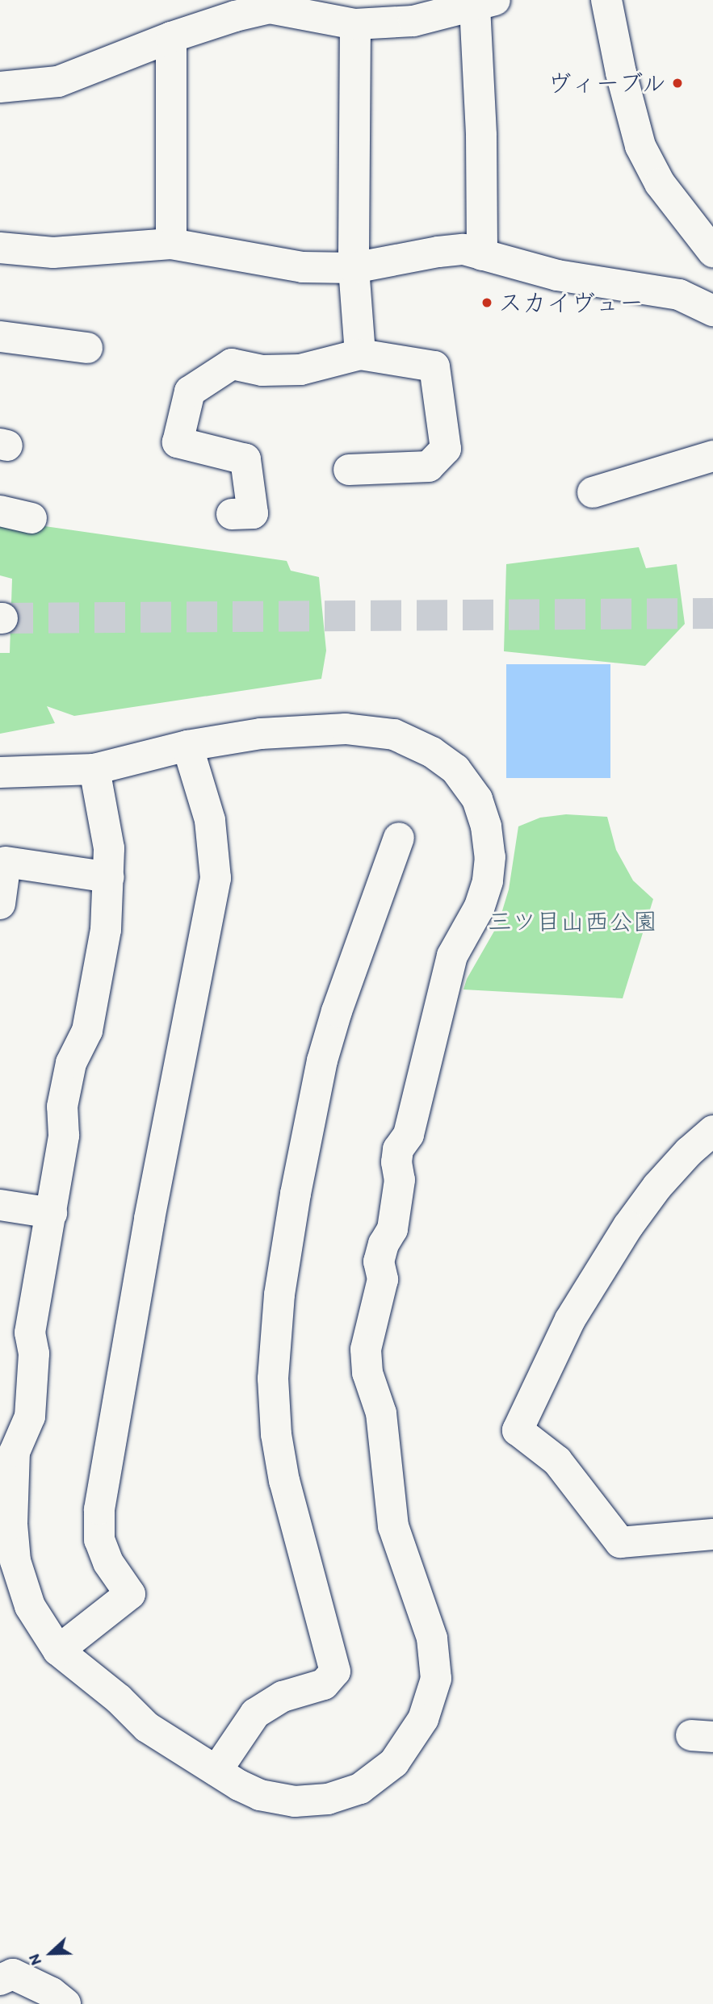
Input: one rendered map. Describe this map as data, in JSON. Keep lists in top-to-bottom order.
{
  "parks": ["三ツ目山西公園"],
  "places": ["ヴィーブル", "スカイヴュー"],
  "north": "left"
}
